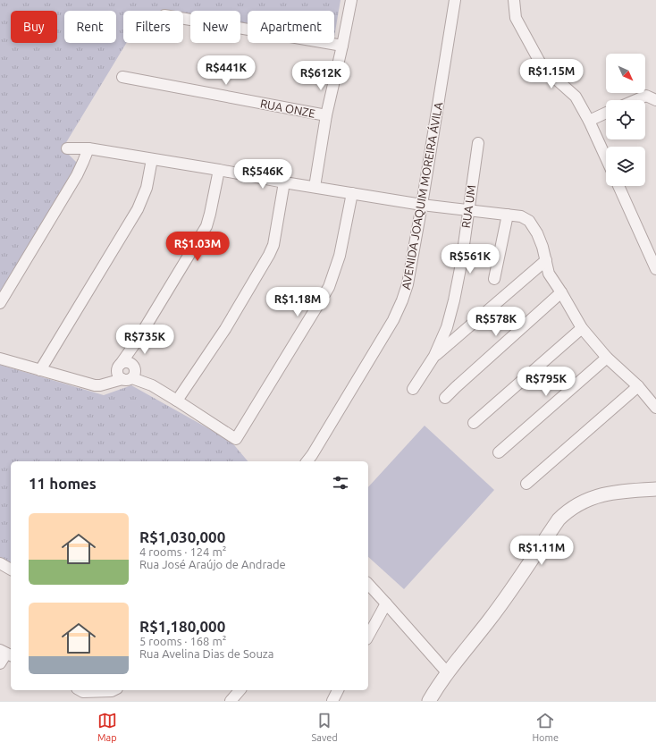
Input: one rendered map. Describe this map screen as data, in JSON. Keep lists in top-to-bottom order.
{
  "streets": {
    "street": ["RUA ONZE", "AVENIDA JOAQUIM MOREIRA ÁVILA", "RUA UM"]
  },
  "north": "bottom right",
  "page": {
    "chip": [
      "Buy",
      "Rent",
      "Filters",
      "New",
      "Apartment"
    ],
    "price": [
      "R$441K",
      "R$1.15M",
      "R$612K",
      "R$546K",
      "R$1.03M",
      "R$561K",
      "R$1.18M",
      "R$578K",
      "R$735K",
      "R$795K",
      "R$1.11M"
    ],
    "heading": "11 homes",
    "list": [
      {
        "name": "R$1,030,000",
        "note": "4 rooms · 124 m² · Rua José Araújo de Andrade"
      },
      {
        "name": "R$1,180,000",
        "note": "5 rooms · 168 m² · Rua Avelina Dias de Souza"
      }
    ],
    "tabs": ["Map", "Saved", "Home"]
  }
}
